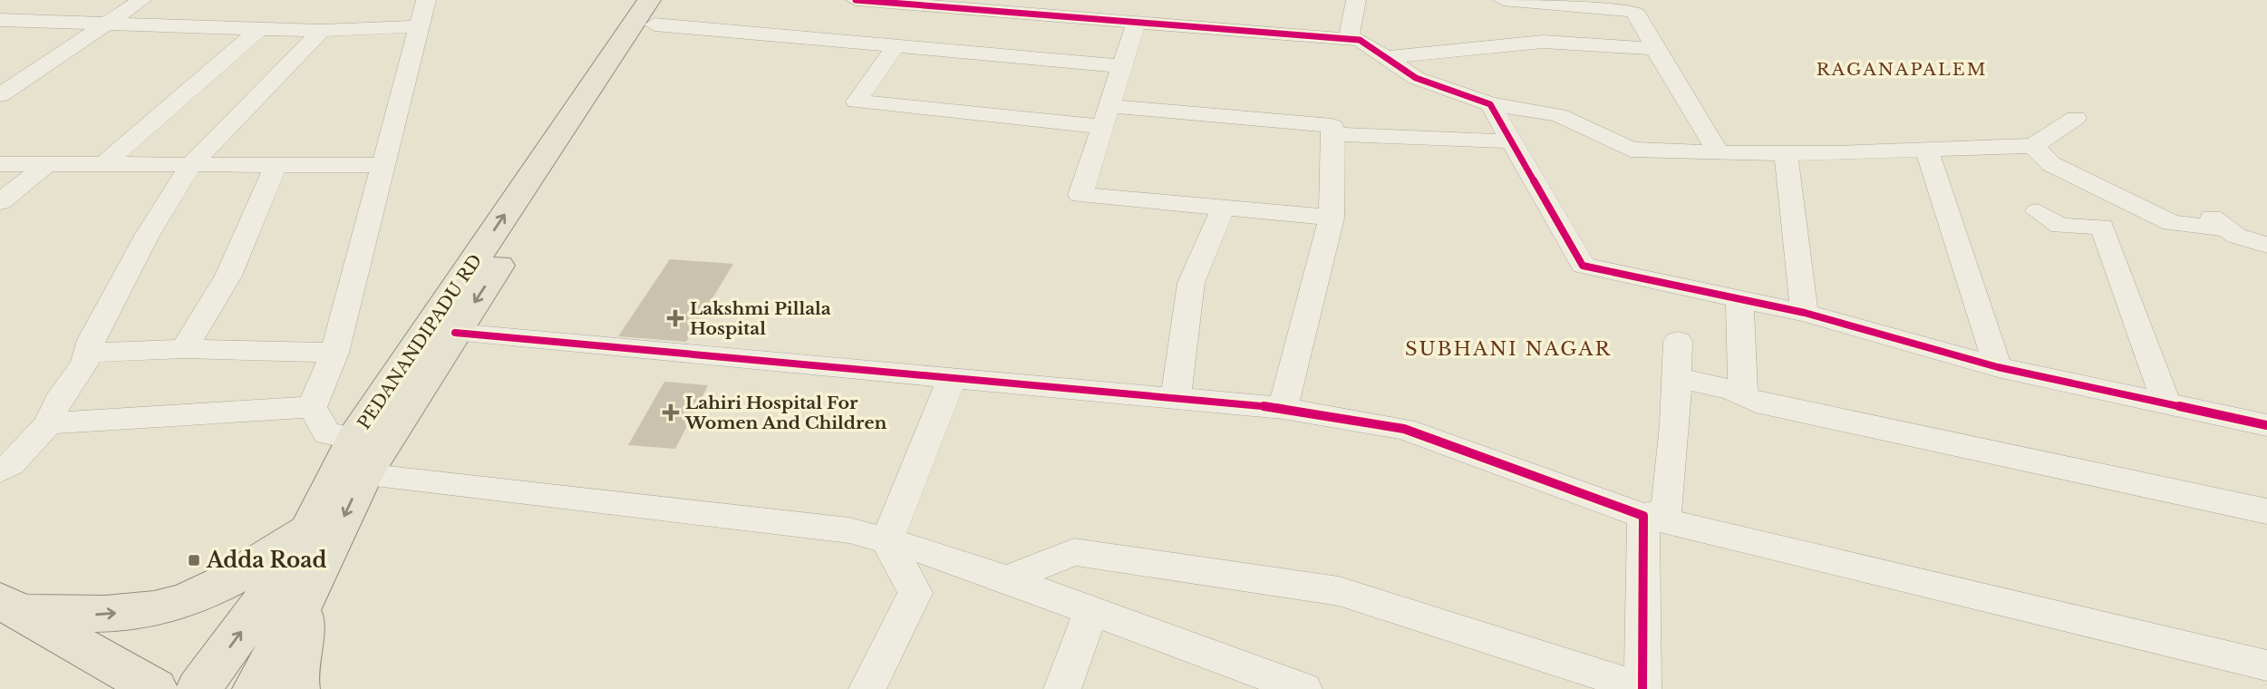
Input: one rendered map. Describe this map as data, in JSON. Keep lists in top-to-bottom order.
{
  "streets": {
    "main road": ["PEDANANDIPADU RD"]
  },
  "districts": ["RAGANAPALEM", "SUBHANI NAGAR"],
  "places": {
    "health": ["Lakshmi Pillala Hospital", "Lahiri Hospital For Women And Children"],
    "transit": ["Adda Road"]
  }
}
